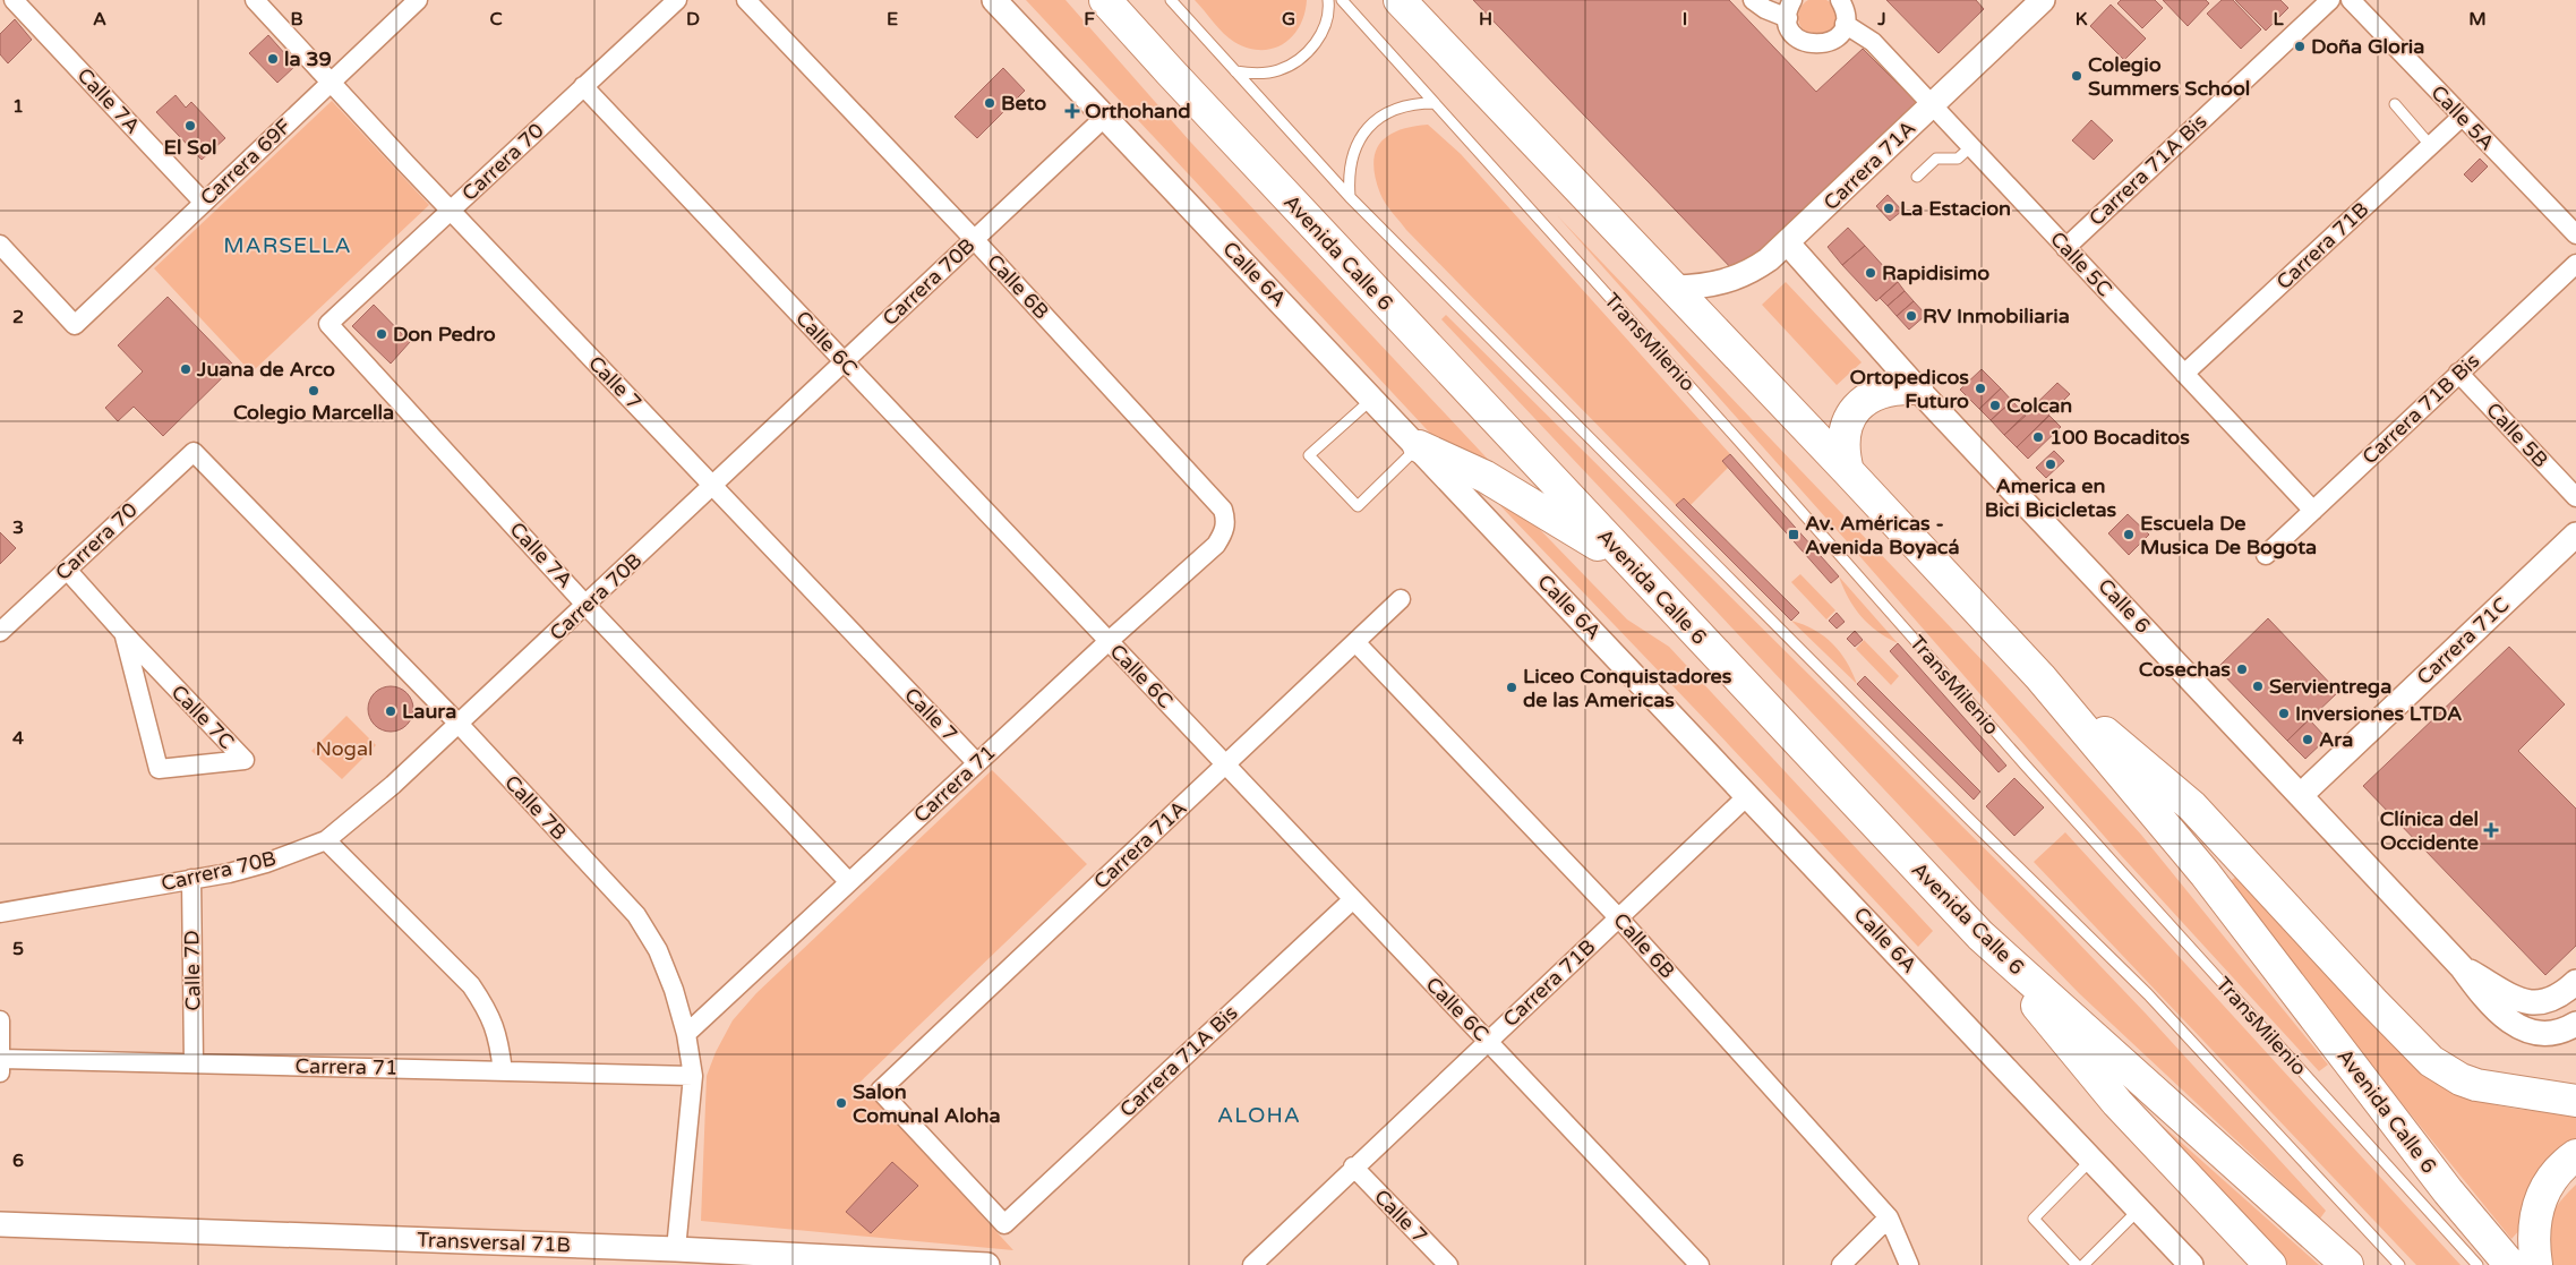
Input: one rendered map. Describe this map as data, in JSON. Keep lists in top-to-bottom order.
{
  "streets": {
    "highway": ["Avenida Calle 6"],
    "street": [
      "Calle 7A",
      "Calle 5A",
      "Carrera 69F",
      "Carrera 70",
      "Carrera 71A",
      "Carrera 71A Bis",
      "Carrera 71B",
      "Calle 5C",
      "Calle 6A",
      "Carrera 70B",
      "Calle 6B",
      "Calle 6C",
      "Calle 7",
      "Carrera 71B Bis",
      "Calle 5B",
      "Calle 6",
      "Carrera 71C",
      "Calle 7C",
      "Carrera 71",
      "Calle 7B",
      "Calle 7D",
      "Transversal 71B"
    ],
    "lane": ["TransMilenio"]
  },
  "crossings": [
    ["Calle 7A", "Carrera 69F"],
    ["Calle 7A", "Carrera 70"],
    ["Calle 7A", "Carrera 70B"],
    ["Calle 7A", "Carrera 71"],
    ["Calle 5A", "Carrera 71B"],
    ["Carrera 69F", "Calle 7"],
    ["Carrera 70", "Calle 6C"],
    ["Carrera 70", "Calle 7"],
    ["Carrera 70", "Calle 7C"],
    ["Carrera 70", "Calle 7B"],
    ["Carrera 71A", "Carrera 71A Bis"],
    ["Carrera 71A", "Avenida Calle 6"],
    ["Carrera 71A", "Calle 5C"],
    ["Carrera 71A", "Calle 6B"],
    ["Carrera 71A", "Calle 6C"],
    ["Carrera 71A", "Calle 6"],
    ["Carrera 71A Bis", "Calle 5C"],
    ["Carrera 71A Bis", "Calle 6C"],
    ["Carrera 71B", "Calle 5C"],
    ["Carrera 71B", "Calle 6A"],
    ["Carrera 71B", "Calle 6B"],
    ["Carrera 71B", "Calle 6C"],
    ["Carrera 71B", "Calle 7"],
    ["Calle 5C", "Carrera 71B Bis"],
    ["Calle 6A", "Carrera 70B"],
    ["Carrera 70B", "Calle 6B"],
    ["Carrera 70B", "Calle 6C"],
    ["Carrera 70B", "Calle 7"],
    ["Carrera 70B", "Calle 7B"],
    ["Carrera 70B", "Calle 7D"],
    ["Calle 6B", "Carrera 71"],
    ["Calle 6C", "Carrera 71"],
    ["Calle 7", "Carrera 71"],
    ["Carrera 71B Bis", "Calle 5B"],
    ["Calle 6", "Carrera 71C"],
    ["Carrera 71", "Calle 7B"],
    ["Carrera 71", "Calle 7D"],
    ["Calle 7B", "Transversal 71B"]
  ],
  "districts": ["MARSELLA", "ALOHA"],
  "parks": ["Nogal"],
  "places": {
    "other": [
      "Doña Gloria",
      "la 39",
      "Colegio Summers School",
      "Beto",
      "El Sol",
      "La Estacion",
      "Rapidisimo",
      "RV Inmobiliaria",
      "Don Pedro",
      "Juana de Arco",
      "Ortopedicos Futuro",
      "Colegio Marcella",
      "Colcan",
      "100 Bocaditos",
      "America en Bici Bicicletas",
      "Escuela De Musica De Bogota",
      "Cosechas",
      "Servientrega",
      "Liceo Conquistadores de las Americas",
      "Laura",
      "Inversiones LTDA",
      "Ara",
      "Salon Comunal Aloha"
    ],
    "health": ["Orthohand", "Clínica del Occidente"],
    "transit": ["Av. Américas - Avenida Boyacá"]
  },
  "grid": {
    "columns": [
      "A",
      "B",
      "C",
      "D",
      "E",
      "F",
      "G",
      "H",
      "I",
      "J",
      "K",
      "L",
      "M"
    ],
    "rows": [
      "1",
      "2",
      "3",
      "4",
      "5",
      "6"
    ]
  }
}
